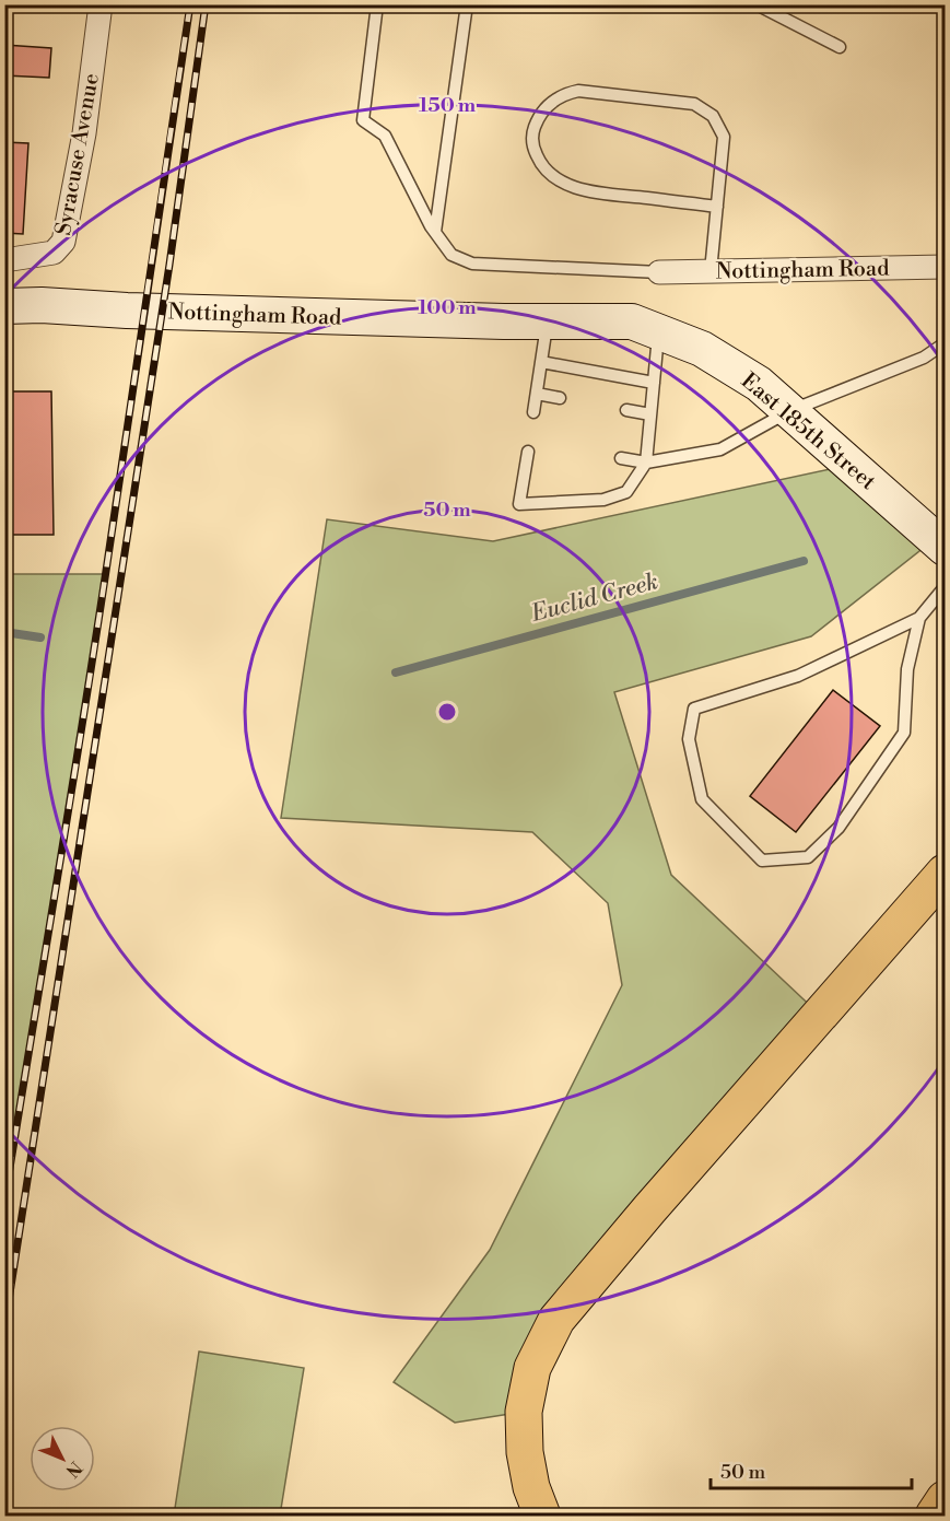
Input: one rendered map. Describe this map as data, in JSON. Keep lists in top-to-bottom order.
{
  "streets": {
    "street": ["Syracuse Avenue", "Nottingham Road", "East 185th Street"]
  },
  "crossings": [
    ["Nottingham Road", "East 185th Street"]
  ],
  "water": ["Euclid Creek"],
  "scale_bar": "50 m",
  "north": "bottom right",
  "rings": ["150 m", "100 m", "50 m"]
}
